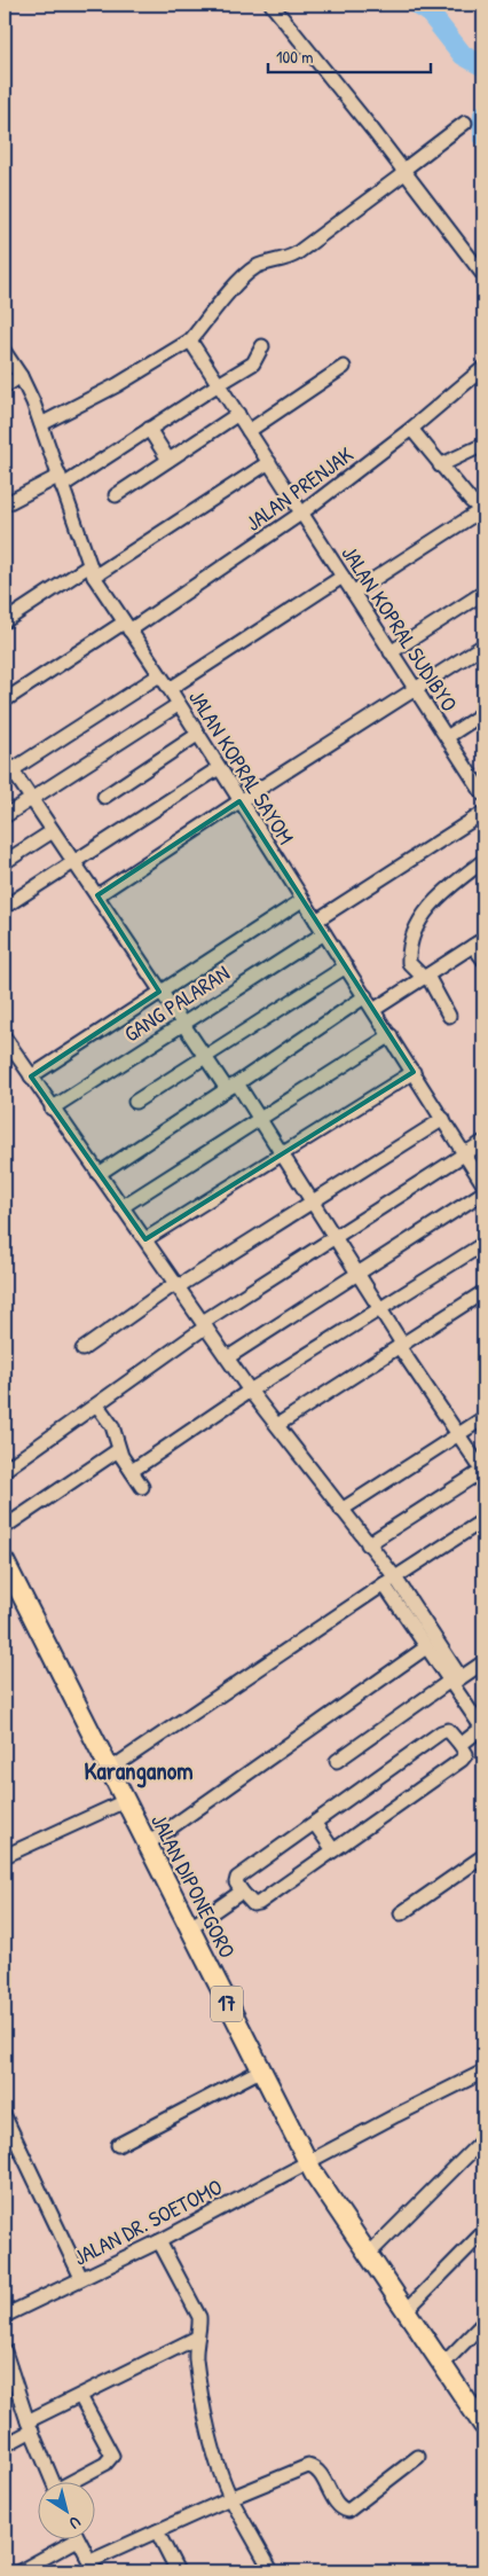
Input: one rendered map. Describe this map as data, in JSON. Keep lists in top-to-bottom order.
{
  "streets": {
    "highway": ["JALAN DIPONEGORO", "17"],
    "street": [
      "JALAN PRENJAK",
      "JALAN KOPRAL SUDIBYO",
      "JALAN KOPRAL SAYOM",
      "GANG PALARAN",
      "JALAN DR. SOETOMO"
    ]
  },
  "crossings": [
    ["JALAN PRENJAK", "JALAN KOPRAL SUDIBYO"],
    ["JALAN PRENJAK", "JALAN KOPRAL SAYOM"],
    ["JALAN KOPRAL SAYOM", "GANG PALARAN"],
    ["JALAN DIPONEGORO", "JALAN DR. SOETOMO"]
  ],
  "districts": ["Karanganom"],
  "scale_bar": "100 m",
  "north": "bottom right"
}
